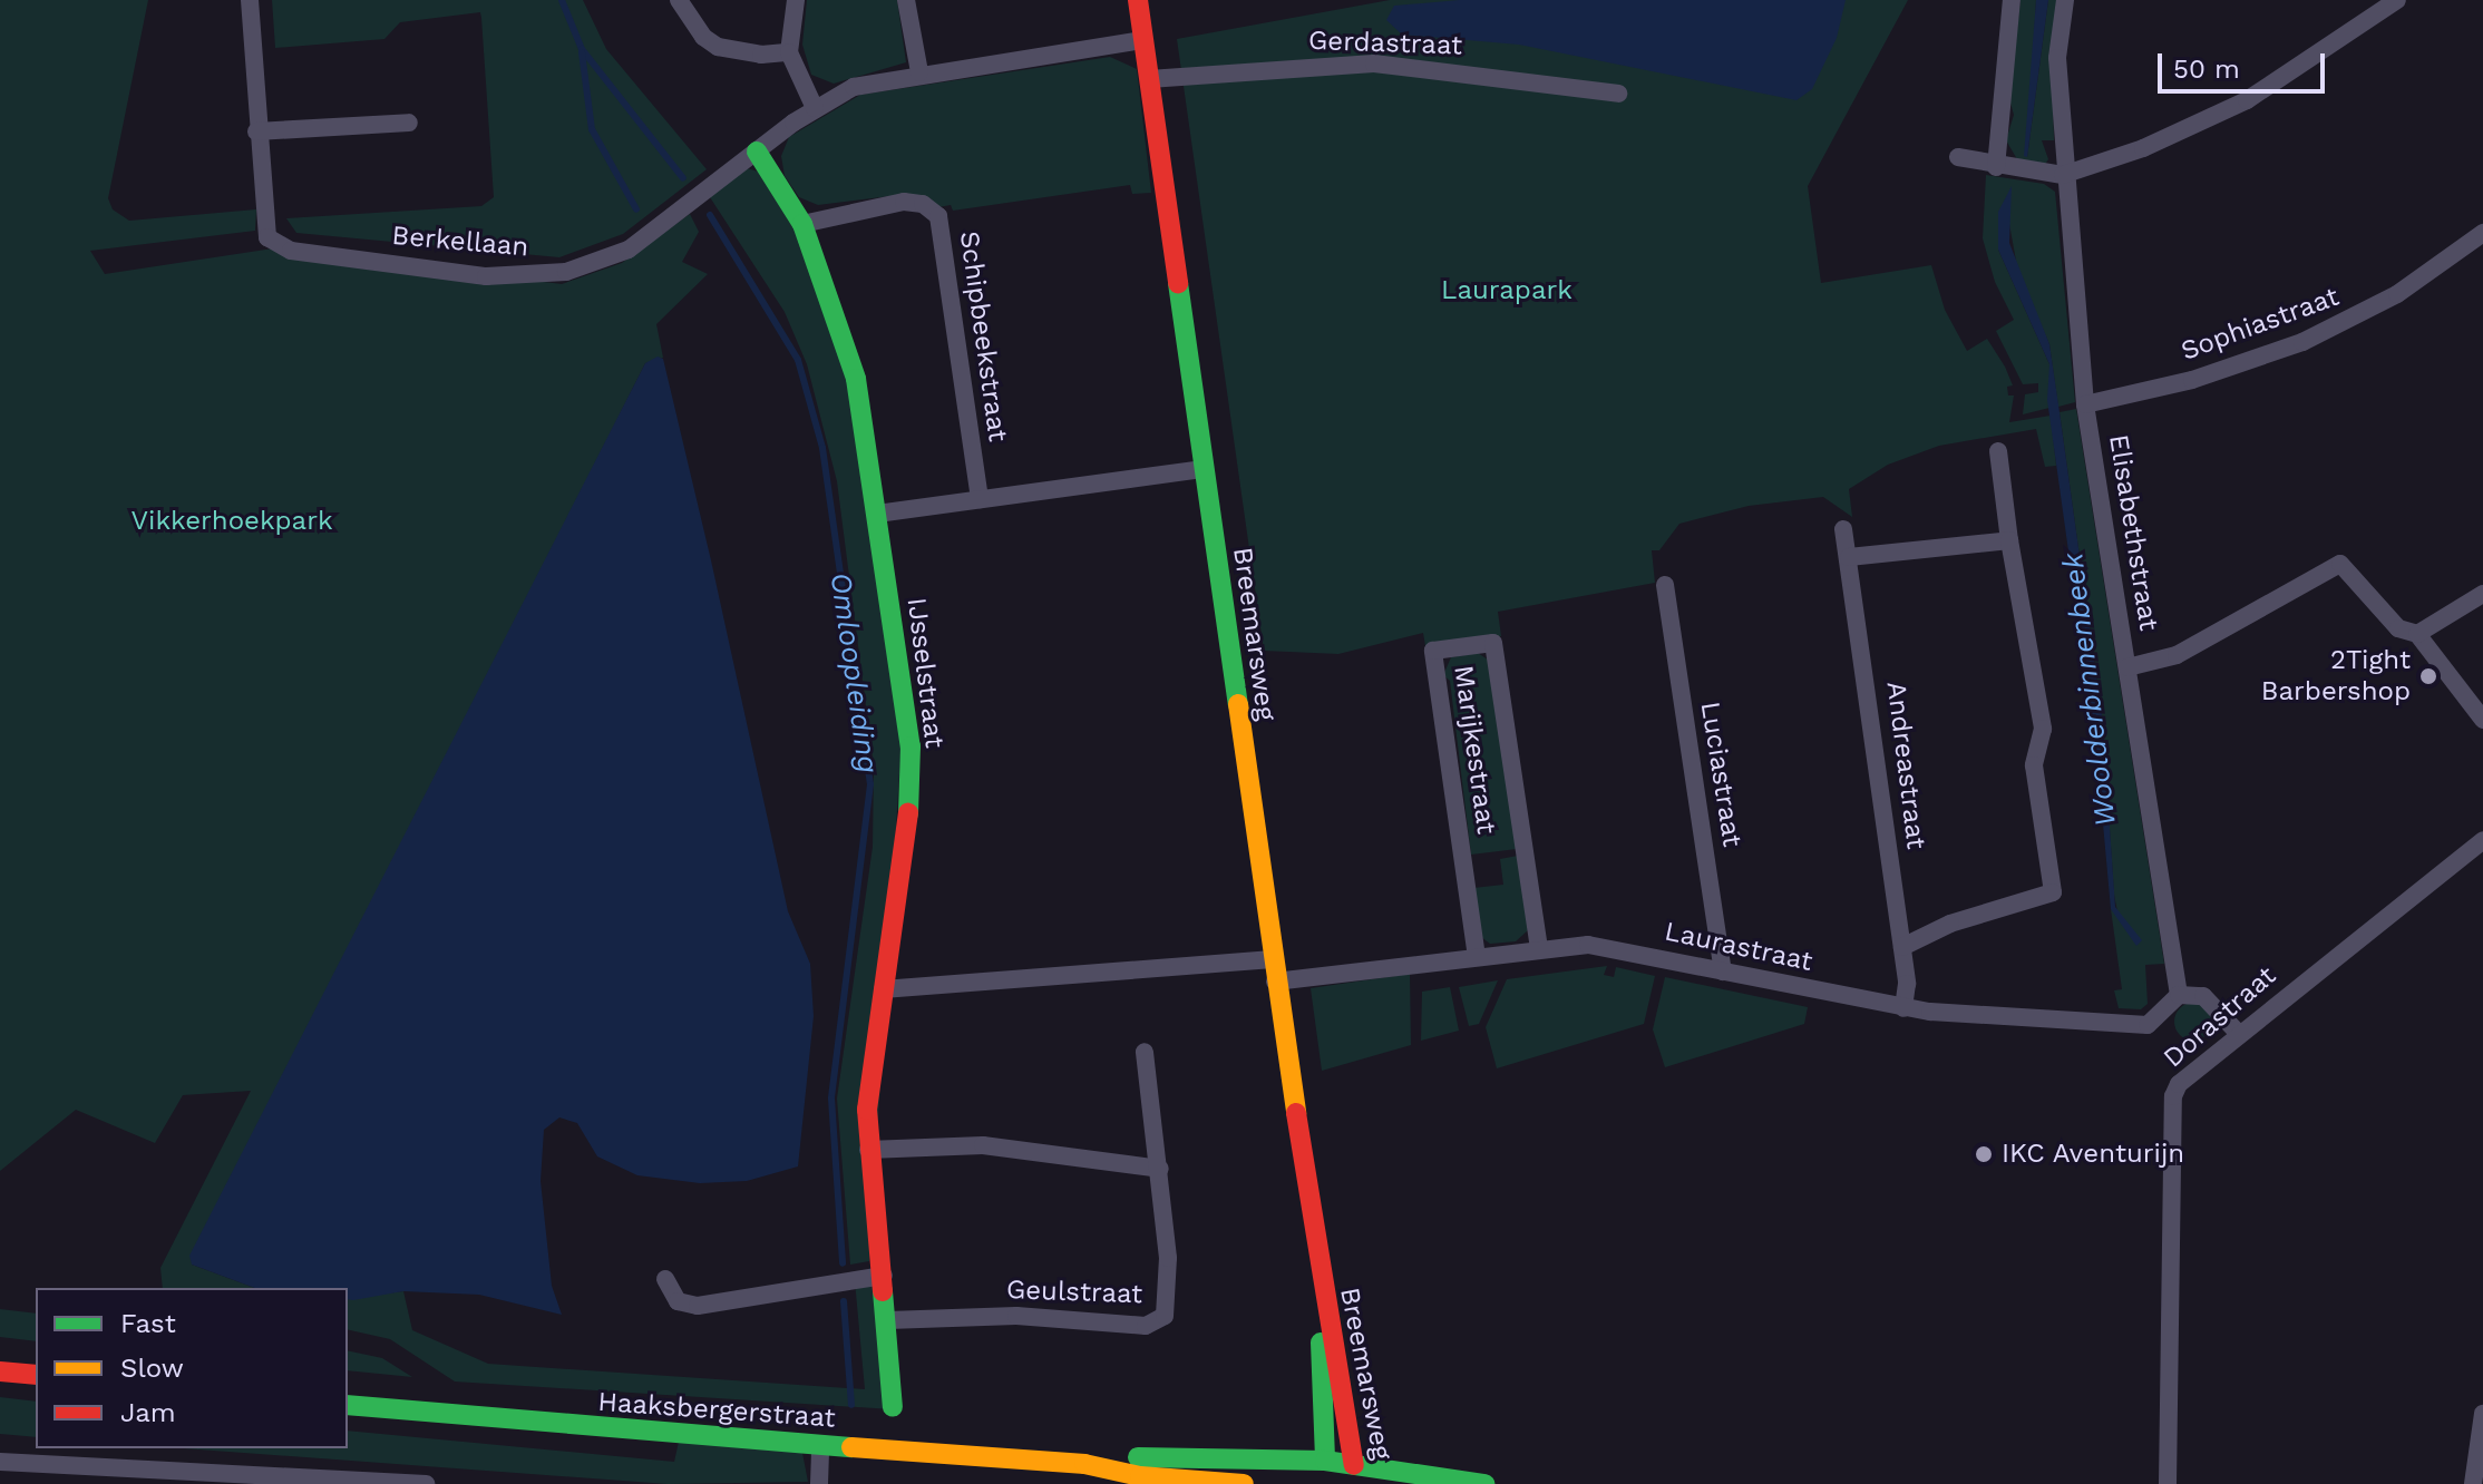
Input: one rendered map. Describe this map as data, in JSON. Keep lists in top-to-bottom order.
{
  "streets": {
    "street": [
      "Gerdastraat",
      "Berkellaan",
      "Sophiastraat",
      "Schipbeekstraat",
      "Elisabethstraat",
      "Breemarsweg",
      "IJsselstraat",
      "Marijkestraat",
      "Andreastraat",
      "Luciastraat",
      "Laurastraat",
      "Dorastraat",
      "Geulstraat",
      "Haaksbergerstraat"
    ]
  },
  "crossings": [
    ["Gerdastraat", "Breemarsweg"],
    ["Berkellaan", "Breemarsweg"],
    ["Berkellaan", "IJsselstraat"],
    ["Sophiastraat", "Elisabethstraat"],
    ["Schipbeekstraat", "IJsselstraat"],
    ["Elisabethstraat", "Laurastraat"],
    ["Breemarsweg", "Laurastraat"],
    ["Breemarsweg", "Haaksbergerstraat"],
    ["IJsselstraat", "Geulstraat"],
    ["Marijkestraat", "Laurastraat"],
    ["Andreastraat", "Laurastraat"],
    ["Luciastraat", "Laurastraat"]
  ],
  "water": ["Omloopleiding", "Woolderbinnenbeek"],
  "parks": ["Laurapark", "Vikkerhoekpark"],
  "places": ["2Tight Barbershop", "IKC Aventurijn"],
  "legend": ["Fast", "Slow", "Jam"],
  "scale_bar": "50 m"
}
